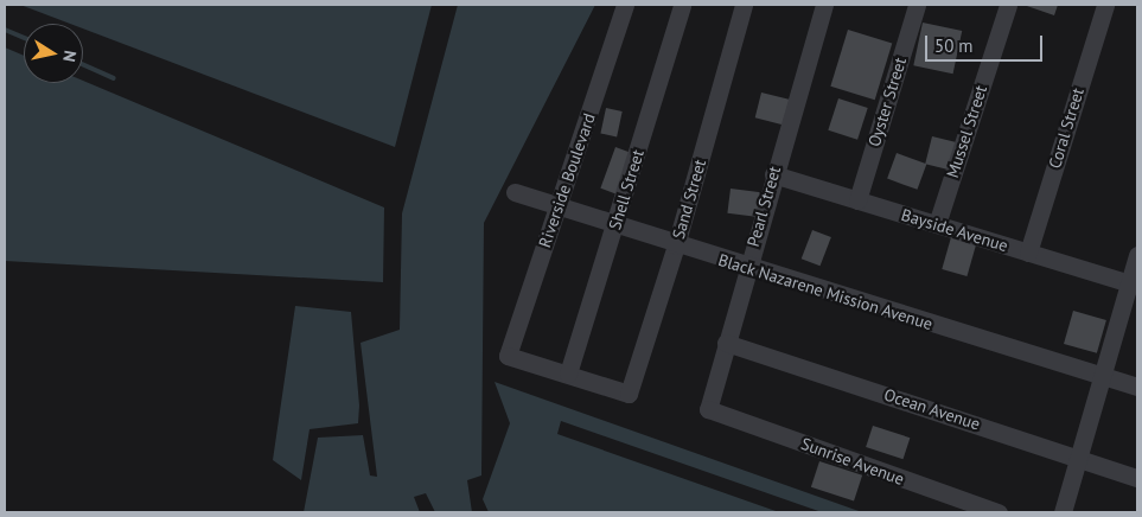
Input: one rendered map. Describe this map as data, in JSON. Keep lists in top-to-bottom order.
{
  "streets": {
    "street": [
      "Oyster Street",
      "Coral Street",
      "Mussel Street",
      "Riverside Boulevard",
      "Shell Street",
      "Sand Street",
      "Pearl Street",
      "Bayside Avenue",
      "Black Nazarene Mission Avenue",
      "Ocean Avenue",
      "Sunrise Avenue"
    ]
  },
  "crossings": [
    ["Oyster Street", "Bayside Avenue"],
    ["Coral Street", "Bayside Avenue"],
    ["Mussel Street", "Bayside Avenue"],
    ["Riverside Boulevard", "Shell Street"],
    ["Riverside Boulevard", "Sand Street"],
    ["Riverside Boulevard", "Black Nazarene Mission Avenue"],
    ["Shell Street", "Sand Street"],
    ["Shell Street", "Black Nazarene Mission Avenue"],
    ["Sand Street", "Black Nazarene Mission Avenue"],
    ["Pearl Street", "Bayside Avenue"],
    ["Pearl Street", "Black Nazarene Mission Avenue"],
    ["Pearl Street", "Ocean Avenue"],
    ["Pearl Street", "Sunrise Avenue"]
  ],
  "scale_bar": "50 m",
  "north": "right"
}
